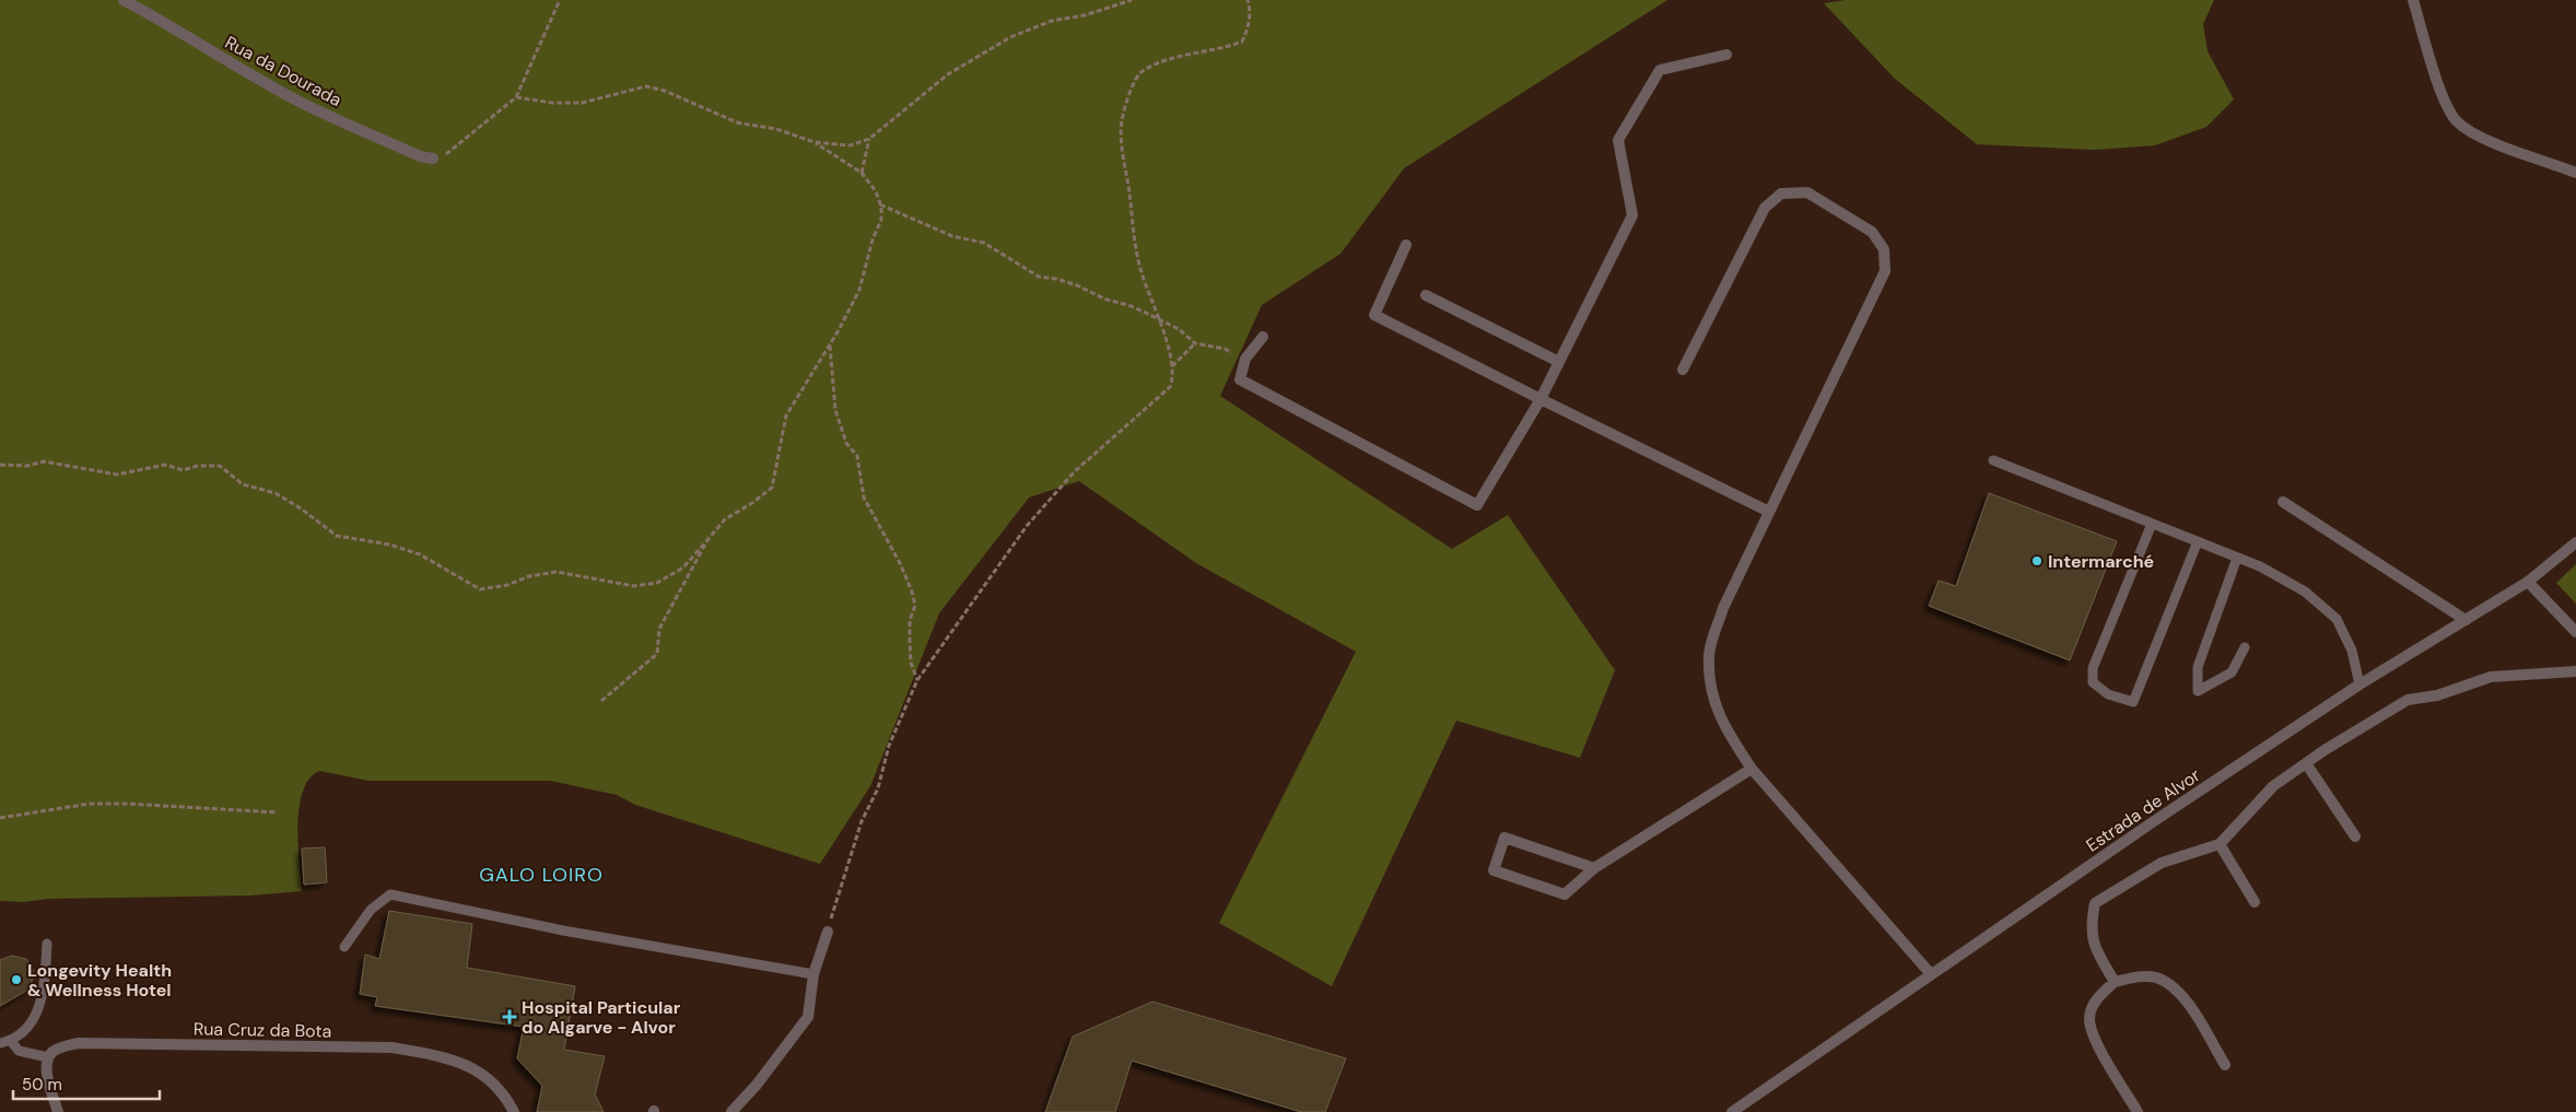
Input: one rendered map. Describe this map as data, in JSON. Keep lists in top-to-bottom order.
{
  "streets": {
    "street": ["Rua da Dourada", "Estrada de Alvor", "Rua Cruz da Bota"]
  },
  "districts": ["GALO LOIRO"],
  "places": {
    "other": ["Intermarché", "Longevity Health & Wellness Hotel"],
    "health": ["Hospital Particular do Algarve - Alvor"]
  },
  "scale_bar": "50 m"
}
